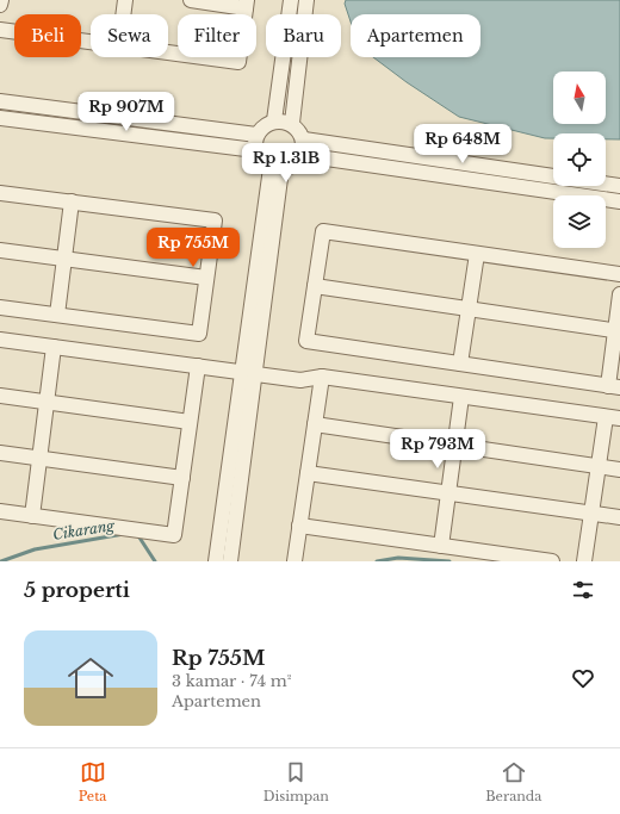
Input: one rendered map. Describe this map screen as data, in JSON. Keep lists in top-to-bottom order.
{
  "water": ["Cikarang"],
  "north": "top",
  "page": {
    "chip": [
      "Beli",
      "Sewa",
      "Filter",
      "Baru",
      "Apartemen"
    ],
    "price": [
      "Rp 907M",
      "Rp 648M",
      "Rp 1.31B",
      "Rp 755M",
      "Rp 793M"
    ],
    "heading": "5 properti",
    "list": [
      {
        "name": "Rp 755M",
        "note": "3 kamar · 74 m² · Apartemen"
      }
    ],
    "tabs": ["Peta", "Disimpan", "Beranda"]
  }
}
